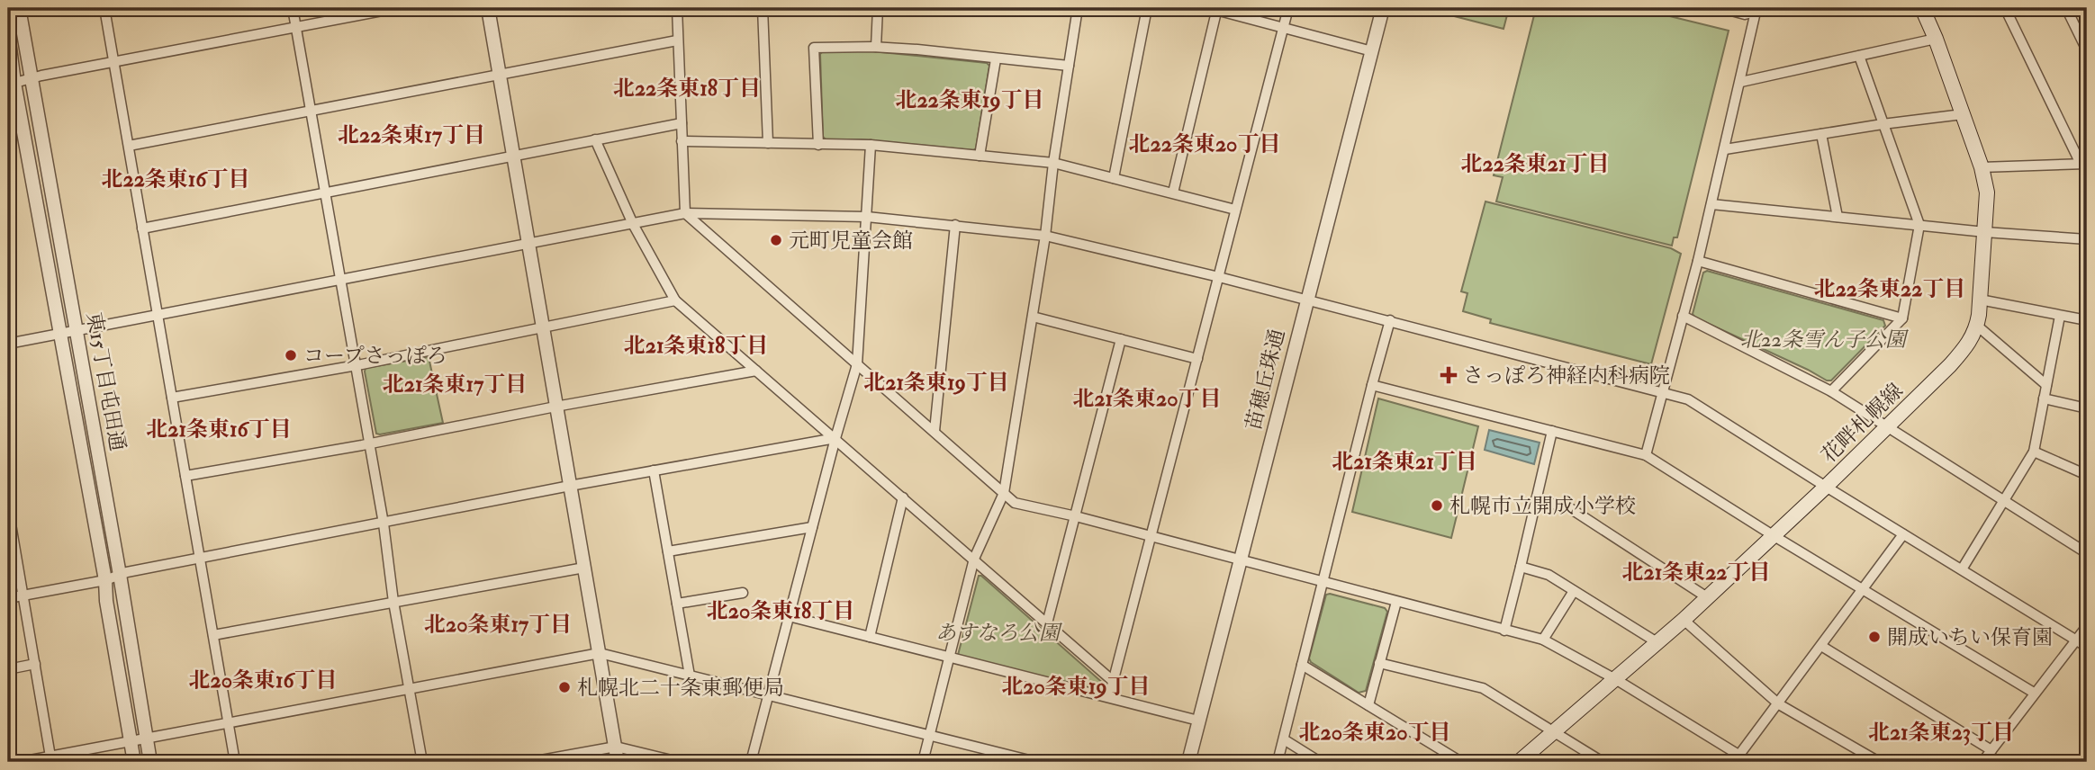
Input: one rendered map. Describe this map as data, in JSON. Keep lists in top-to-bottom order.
{
  "streets": {
    "main road": ["花畔札幌線"],
    "street": ["苗穂丘珠通", "東15丁目屯田通"]
  },
  "districts": [
    "北22条東18丁目",
    "北22条東19丁目",
    "北22条東17丁目",
    "北22条東20丁目",
    "北22条東21丁目",
    "北22条東16丁目",
    "北22条東22丁目",
    "北21条東18丁目",
    "北21条東19丁目",
    "北21条東17丁目",
    "北21条東20丁目",
    "北21条東16丁目",
    "北21条東21丁目",
    "北21条東22丁目",
    "北20条東18丁目",
    "北20条東17丁目",
    "北20条東16丁目",
    "北20条東19丁目",
    "北20条東20丁目",
    "北21条東23丁目"
  ],
  "parks": ["北22条雪ん子公園", "あすなろ公園"],
  "places": {
    "other": [
      "元町児童会館",
      "コープさっぽろ",
      "札幌市立開成小学校",
      "開成いちい保育園",
      "札幌北二十条東郵便局"
    ],
    "health": ["さっぽろ神経内科病院"]
  }
}
